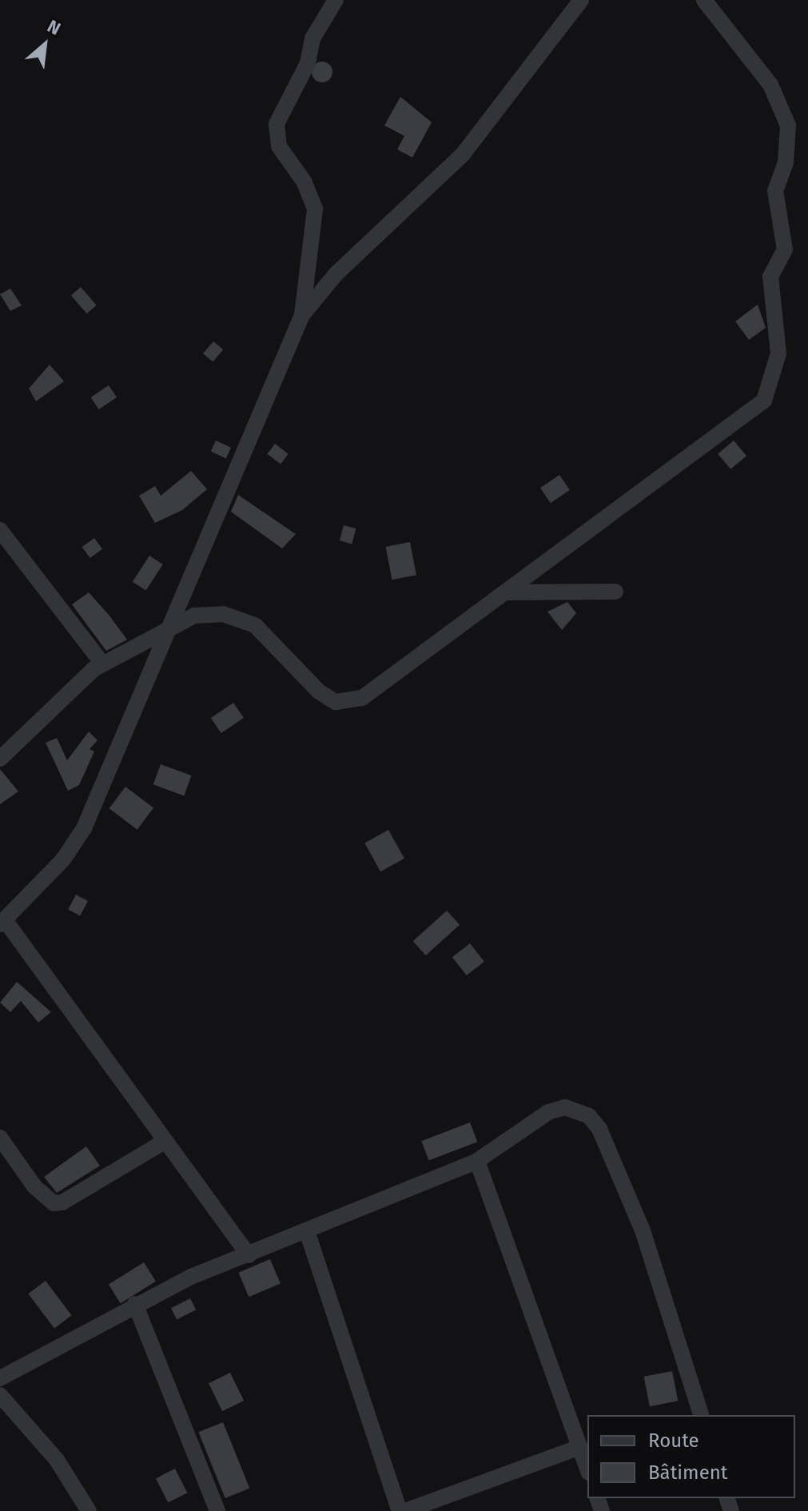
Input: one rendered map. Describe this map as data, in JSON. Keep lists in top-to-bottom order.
{
  "legend": ["Route", "Bâtiment"],
  "north": "top right"
}
